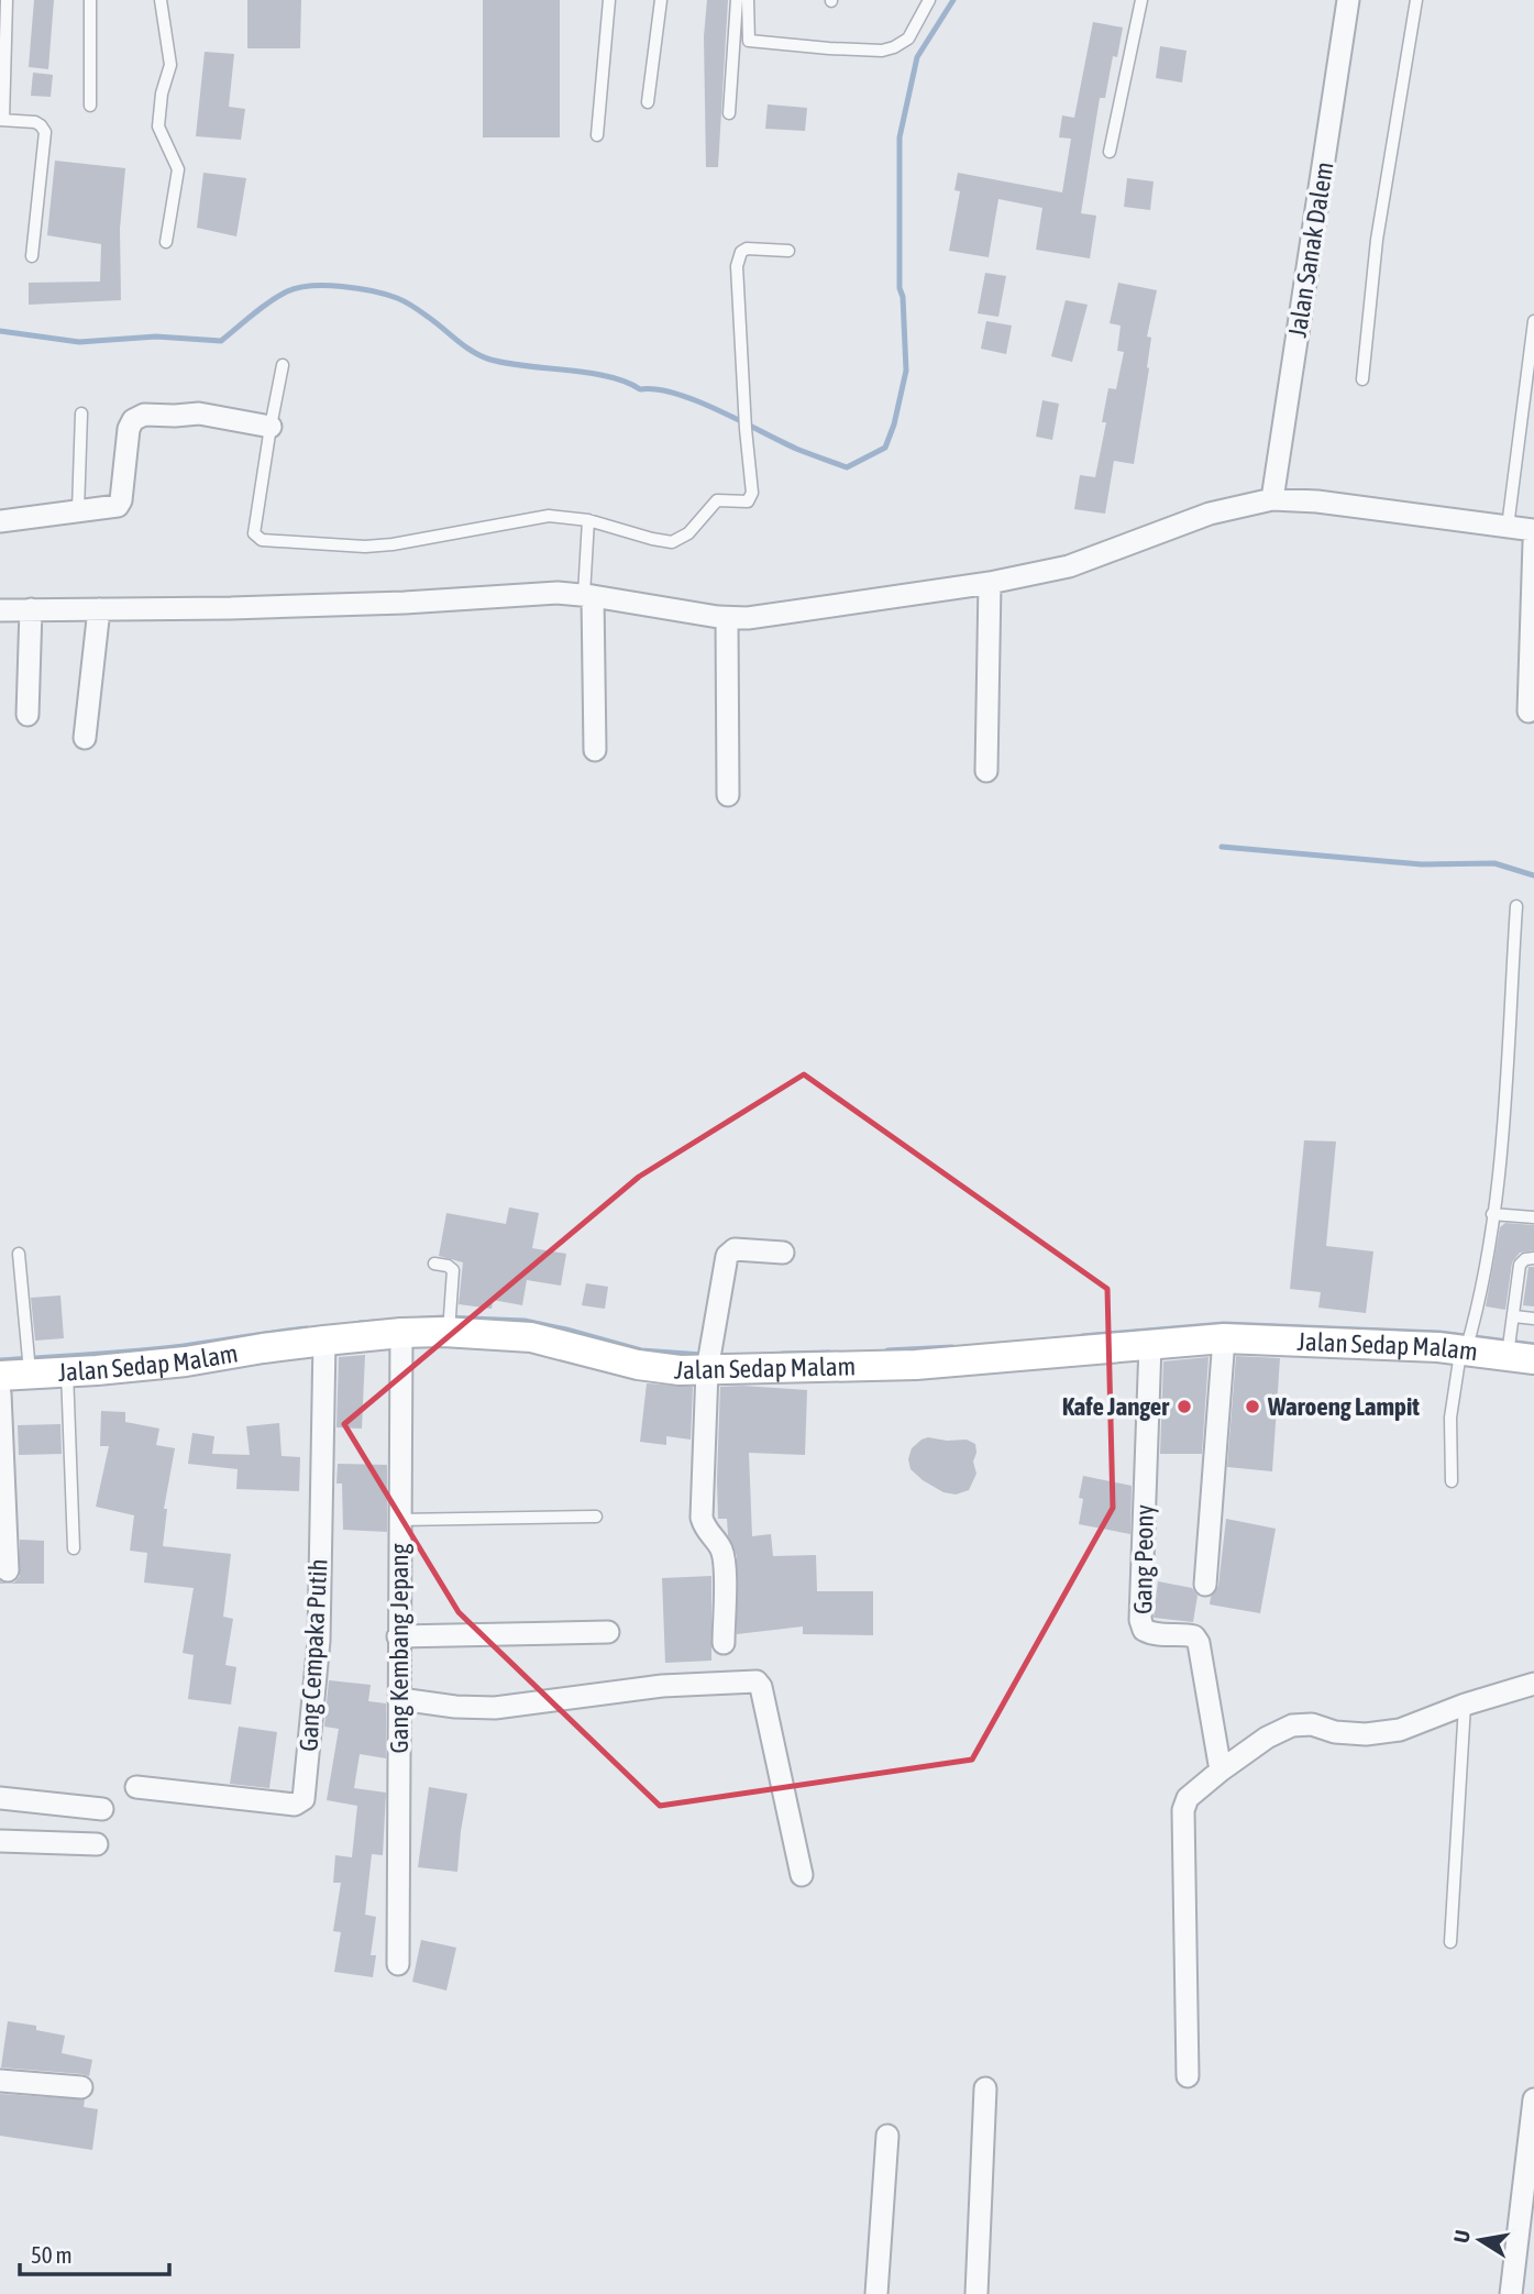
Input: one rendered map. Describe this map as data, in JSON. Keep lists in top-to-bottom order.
{
  "streets": {
    "street": [
      "Jalan Sanak Dalem",
      "Jalan Sedap Malam",
      "Gang Peony",
      "Gang Kembang Jepang",
      "Gang Cempaka Putih"
    ]
  },
  "crossings": [
    ["Jalan Sedap Malam", "Gang Peony"],
    ["Jalan Sedap Malam", "Gang Kembang Jepang"],
    ["Jalan Sedap Malam", "Gang Cempaka Putih"]
  ],
  "places": ["Kafe Janger", "Waroeng Lampit"],
  "scale_bar": "50 m",
  "north": "left"
}
